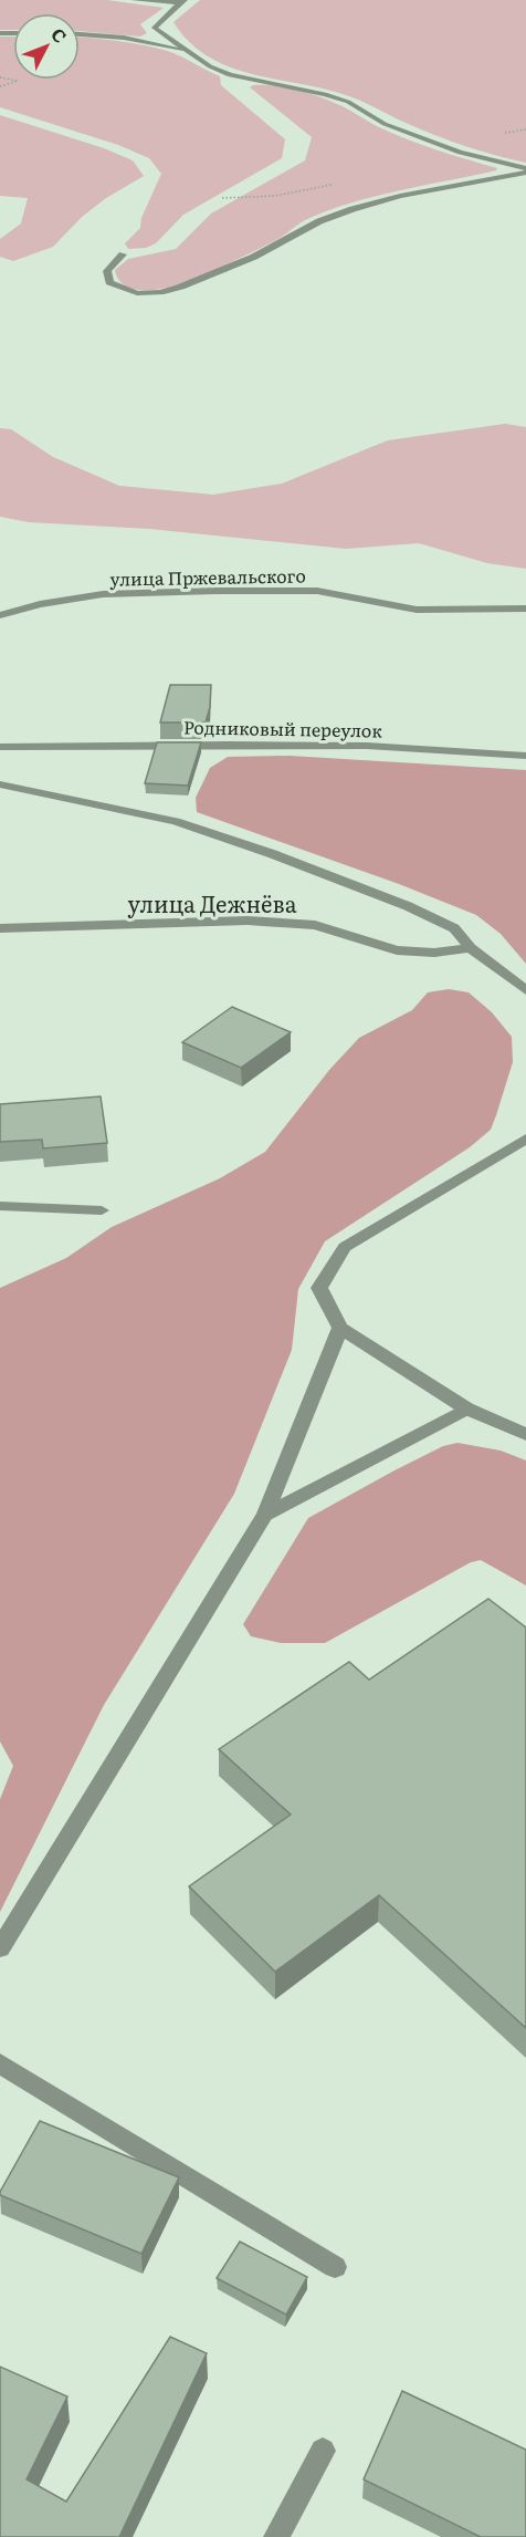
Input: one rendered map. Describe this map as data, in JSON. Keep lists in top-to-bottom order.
{
  "streets": {
    "street": ["улица Пржевальского", "Родниковый переулок", "улица Дежнёва"]
  },
  "north": "top right"
}
